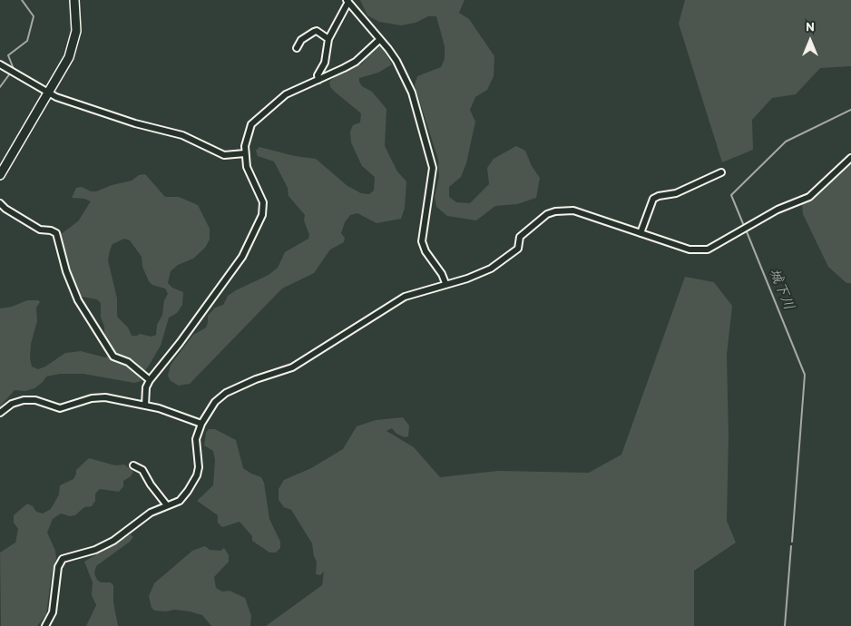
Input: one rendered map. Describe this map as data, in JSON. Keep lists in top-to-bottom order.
{
  "water": ["城下川"],
  "north": "top"
}
